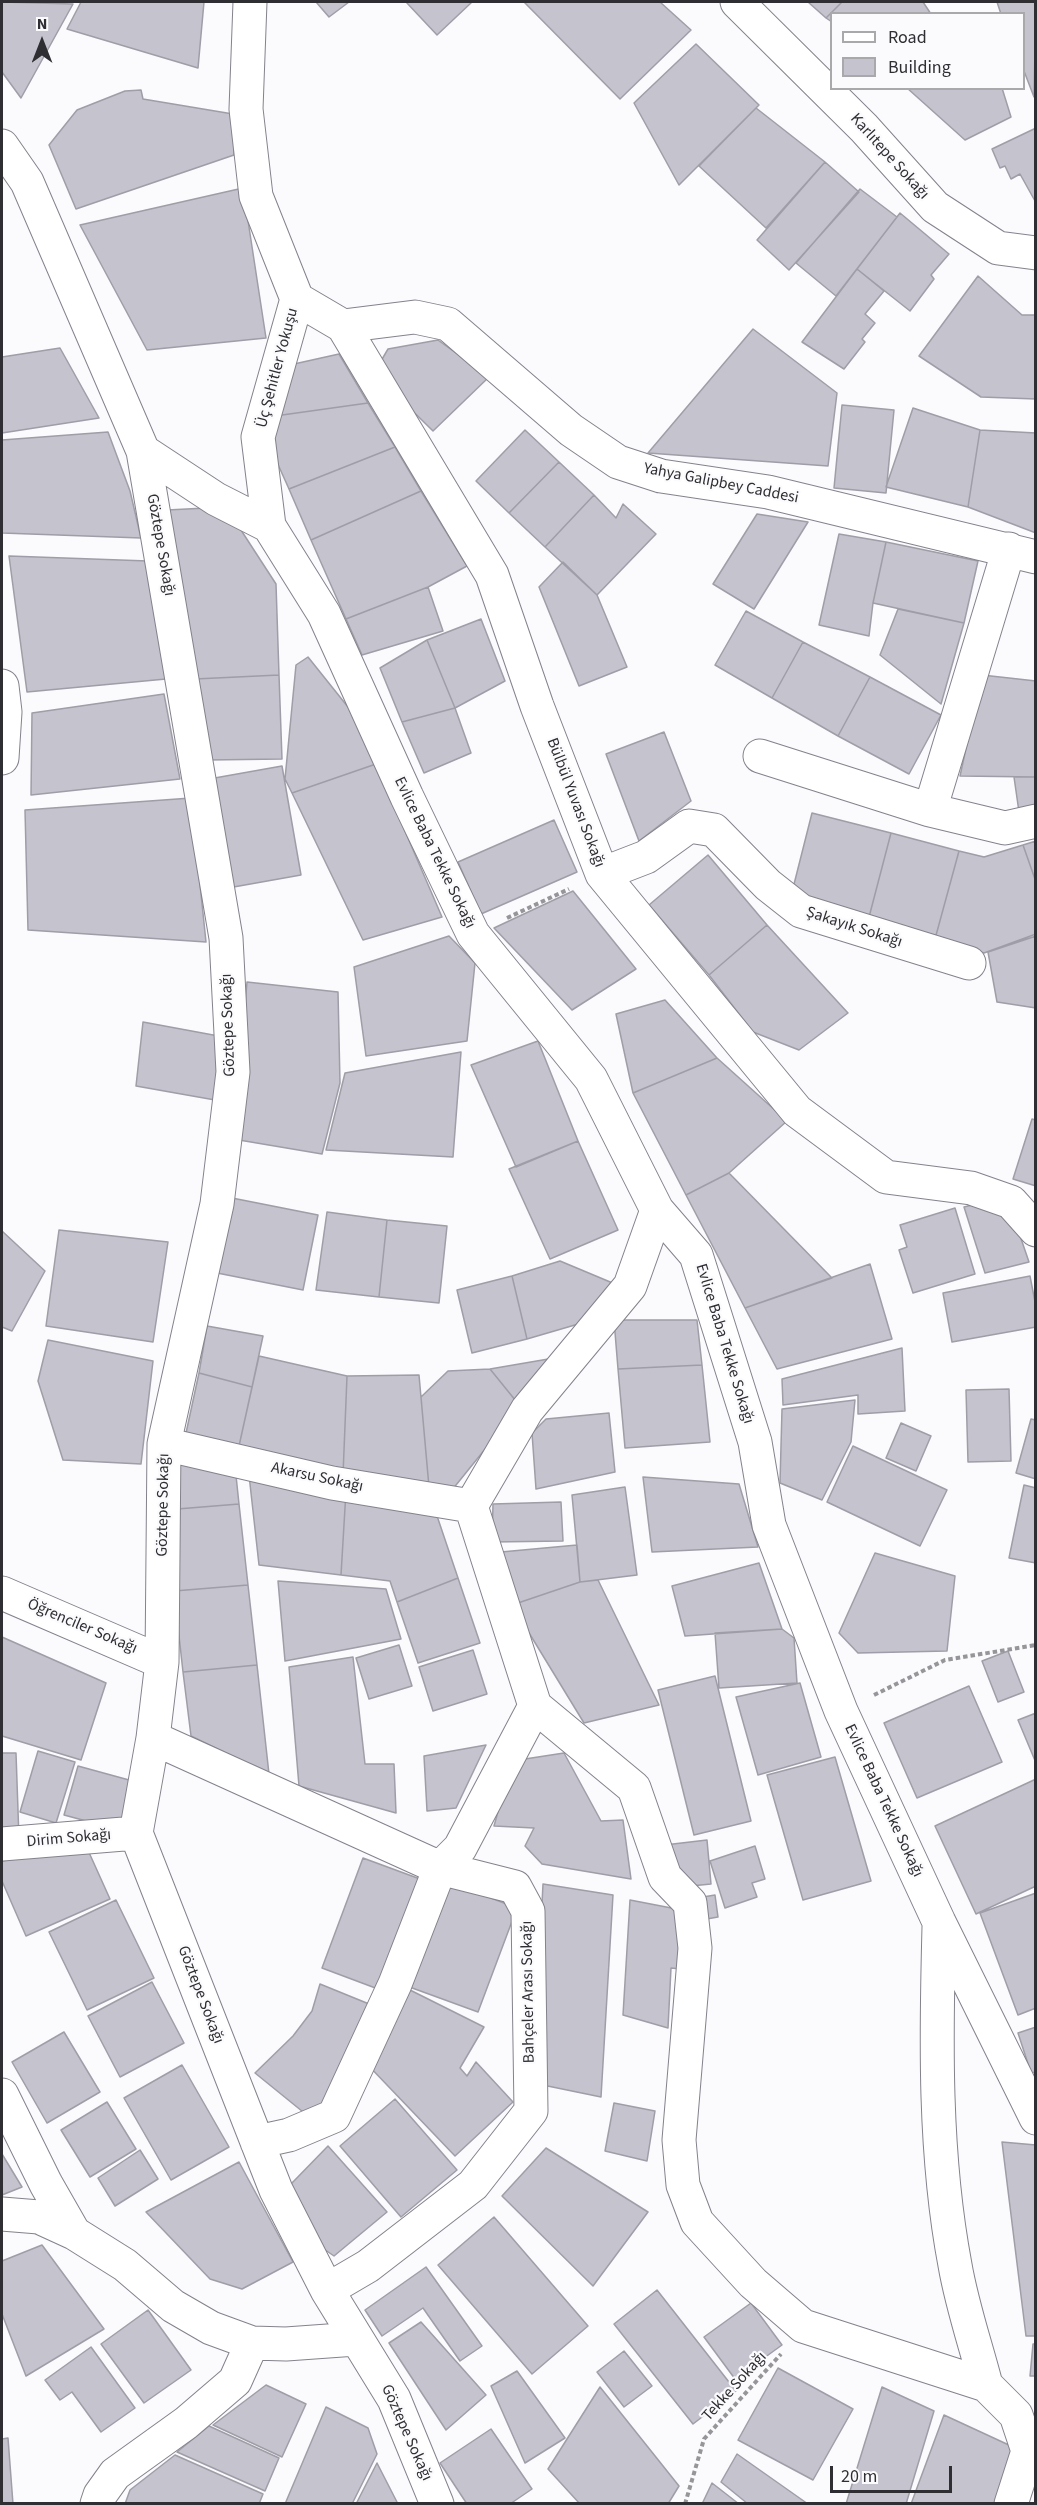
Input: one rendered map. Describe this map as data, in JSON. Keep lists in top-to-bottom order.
{
  "streets": {
    "street": [
      "Karlıtepe Sokağı",
      "Üç Şehitler Yokuşu",
      "Yahya Galipbey Caddesi",
      "Göztepe Sokağı",
      "Bülbül Yuvası Sokağı",
      "Evlice Baba Tekke Sokağı",
      "Şakayık Sokağı",
      "Akarsu Sokağı",
      "Öğrenciler Sokağı",
      "Dirim Sokağı",
      "Bahçeler Arası Sokağı"
    ],
    "path": ["Tekke Sokağı"]
  },
  "crossings": [
    ["Üç Şehitler Yokuşu", "Bülbül Yuvası Sokağı"],
    ["Üç Şehitler Yokuşu", "Evlice Baba Tekke Sokağı"],
    ["Yahya Galipbey Caddesi", "Bülbül Yuvası Sokağı"],
    ["Göztepe Sokağı", "Akarsu Sokağı"],
    ["Göztepe Sokağı", "Öğrenciler Sokağı"],
    ["Göztepe Sokağı", "Dirim Sokağı"],
    ["Göztepe Sokağı", "Bahçeler Arası Sokağı"],
    ["Bülbül Yuvası Sokağı", "Şakayık Sokağı"]
  ],
  "legend": ["Road", "Building"],
  "scale_bar": "20 m",
  "north": "top"
}
